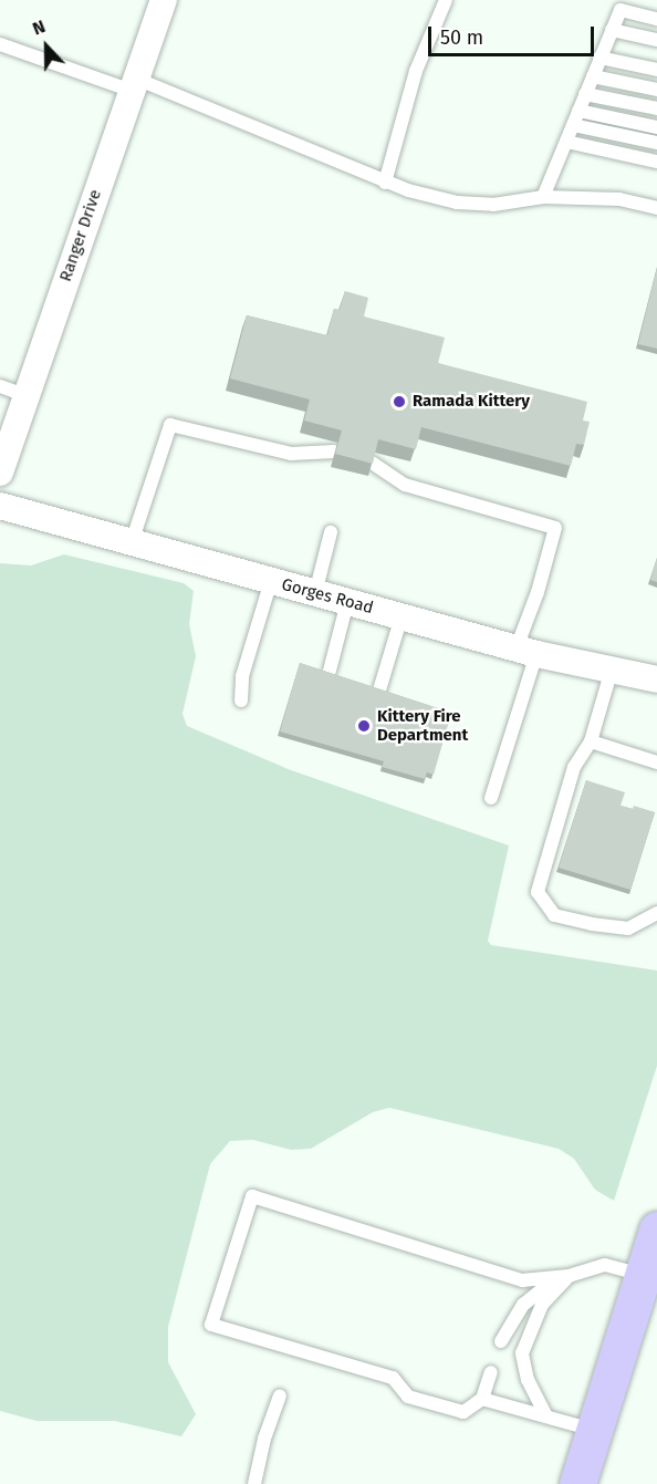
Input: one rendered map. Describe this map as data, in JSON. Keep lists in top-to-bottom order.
{
  "streets": {
    "street": ["Ranger Drive", "Gorges Road"]
  },
  "places": ["Ramada Kittery", "Kittery Fire Department"],
  "scale_bar": "50 m",
  "north": "top"
}
